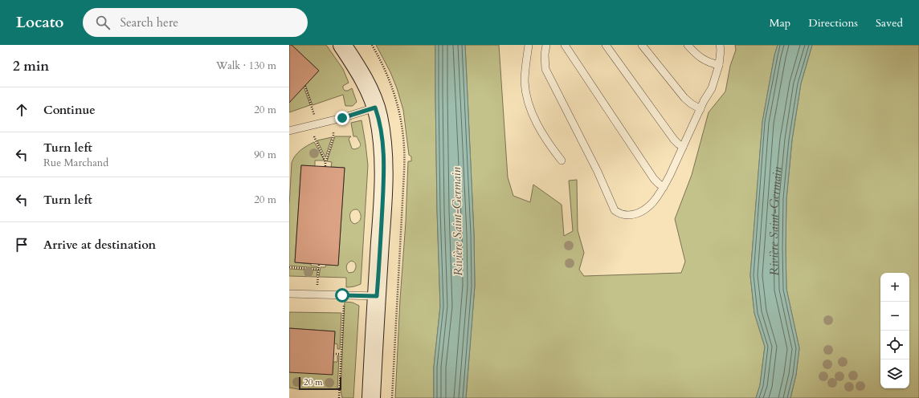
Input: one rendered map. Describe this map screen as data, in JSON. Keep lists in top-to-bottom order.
{
  "water": ["Rivière Saint-Germain"],
  "scale_bar": "20 m",
  "page": {
    "header": "Locato",
    "search": "Search here",
    "nav": ["Map", "Directions", "Saved"],
    "heading": ["2 min", "Walk · 130 m"],
    "list": [
      ["Continue", "20 m"],
      ["Turn left", "Rue Marchand", "90 m"],
      ["Turn left", "20 m"],
      "Arrive at destination"
    ],
    "map_buttons": ["+", "−"],
    "scale": "20 m"
  }
}
